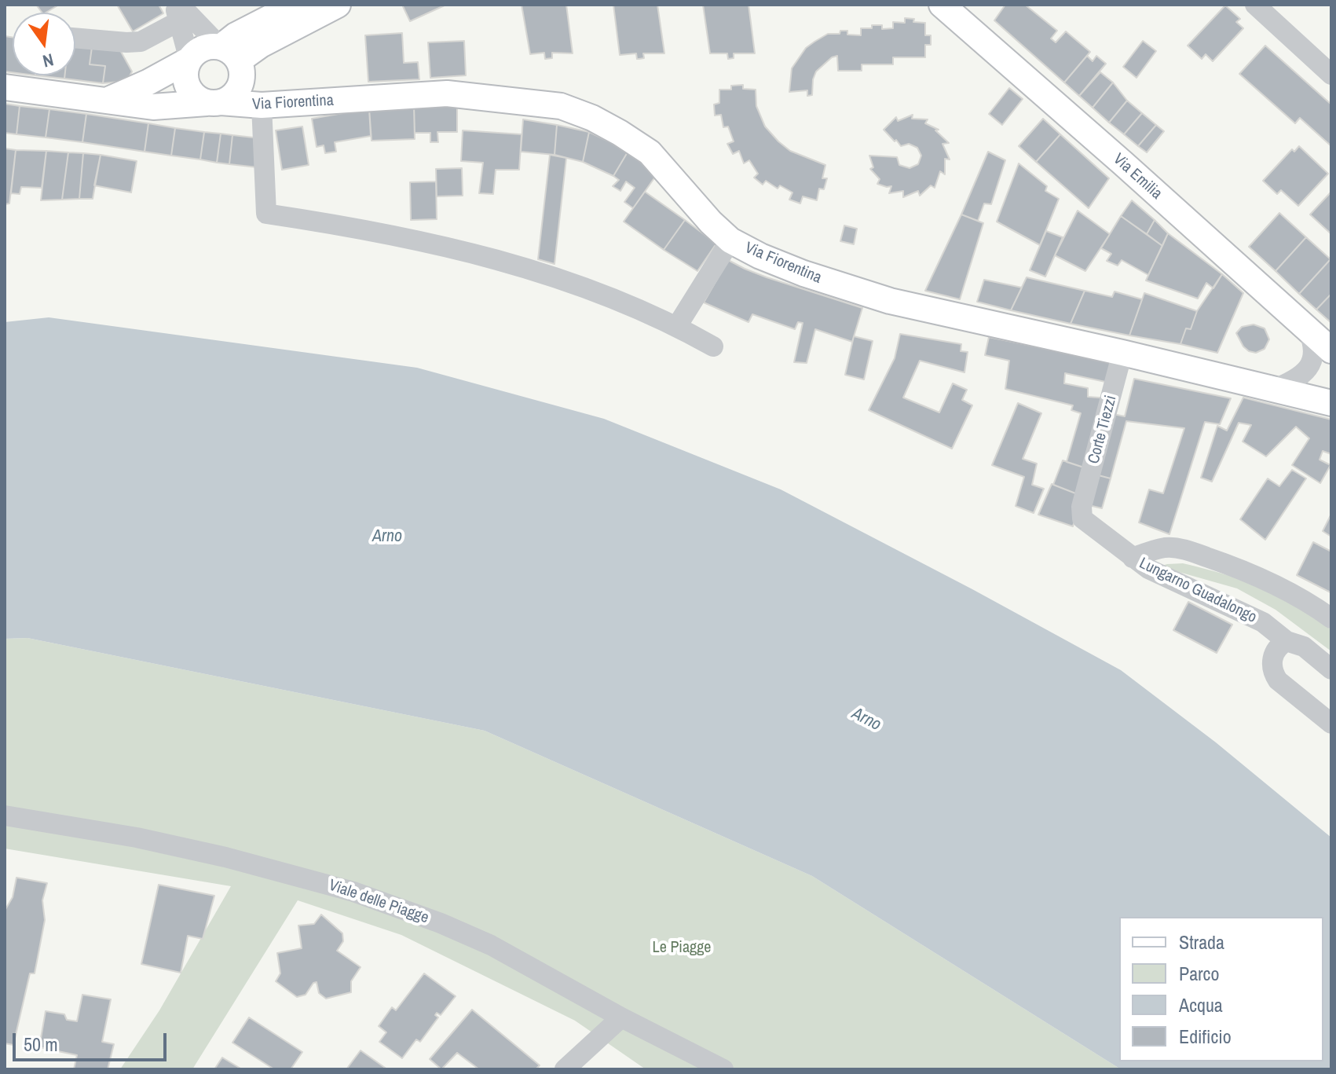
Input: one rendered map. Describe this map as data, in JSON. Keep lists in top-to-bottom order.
{
  "streets": {
    "main road": ["Via Fiorentina", "Via Emilia"],
    "street": ["Corte Tiezzi", "Lungarno Guadalongo", "Viale delle Piagge"]
  },
  "crossings": [
    ["Via Fiorentina", "Corte Tiezzi"],
    ["Corte Tiezzi", "Lungarno Guadalongo"]
  ],
  "water": ["Arno"],
  "parks": ["Le Piagge"],
  "legend": [
    "Strada",
    "Parco",
    "Acqua",
    "Edificio"
  ],
  "scale_bar": "50 m",
  "north": "bottom"
}
